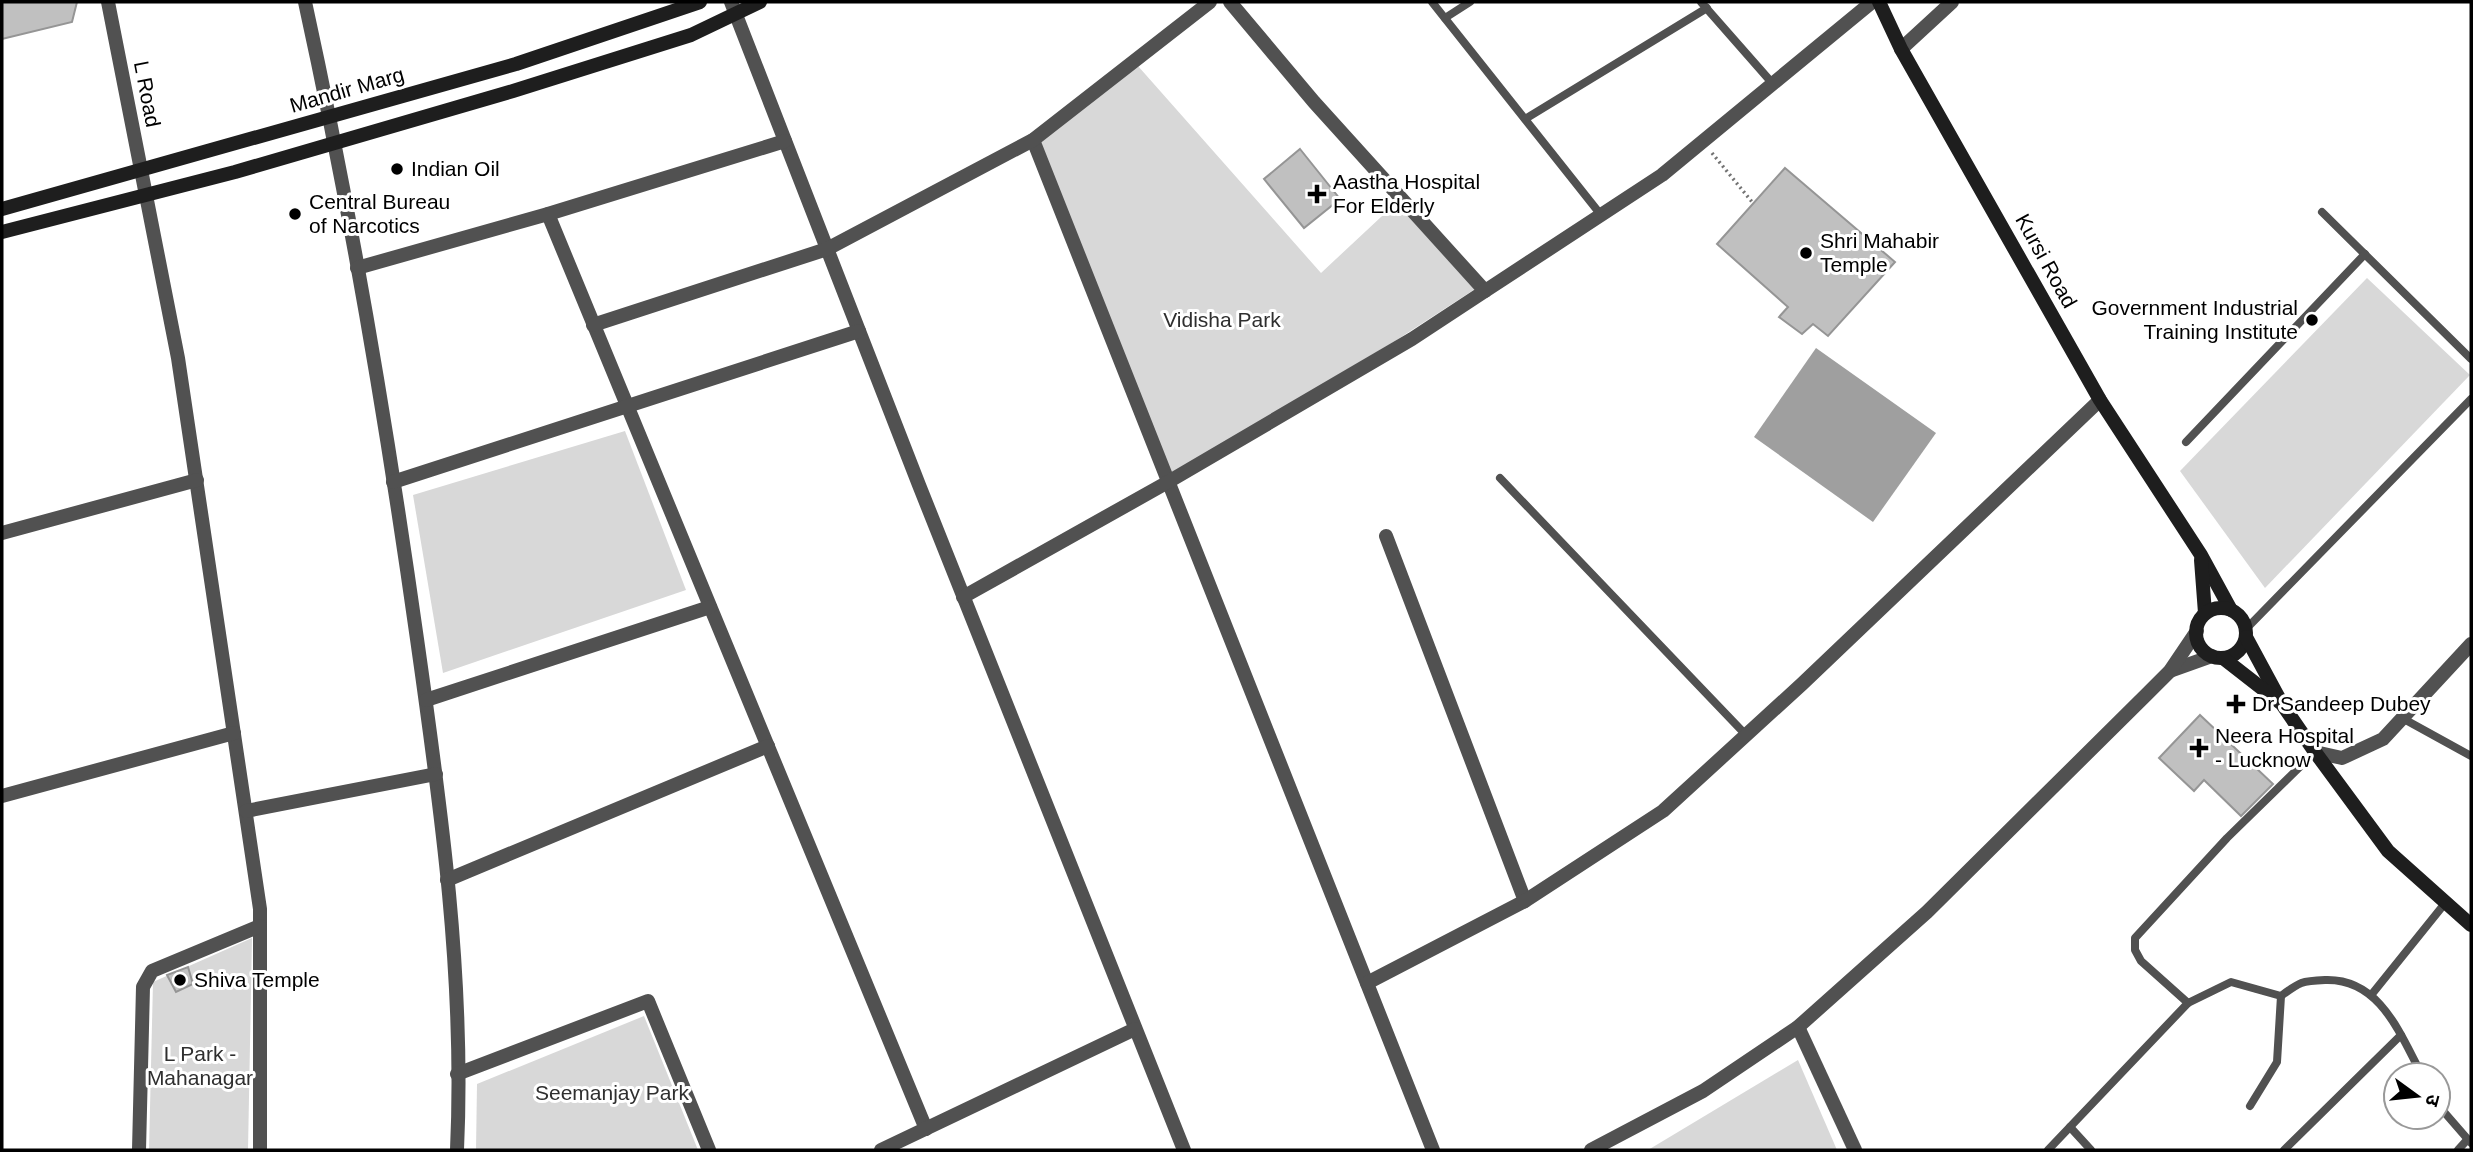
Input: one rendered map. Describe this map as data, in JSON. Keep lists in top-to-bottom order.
{
  "streets": {
    "main road": ["Mandir Marg", "Kursi Road"],
    "street": ["L Road"]
  },
  "crossings": [
    ["Mandir Marg", "L Road"]
  ],
  "parks": ["Vidisha Park", "L Park - Mahanagar", "Seemanjay Park"],
  "places": {
    "other": [
      "Indian Oil",
      "Central Bureau of Narcotics",
      "Shri Mahabir Temple",
      "Government Industrial Training Institute",
      "Shiva Temple"
    ],
    "health": ["Aastha Hospital For Elderly", "Dr Sandeep Dubey", "Neera Hospital - Lucknow"]
  },
  "north": "right"
}
